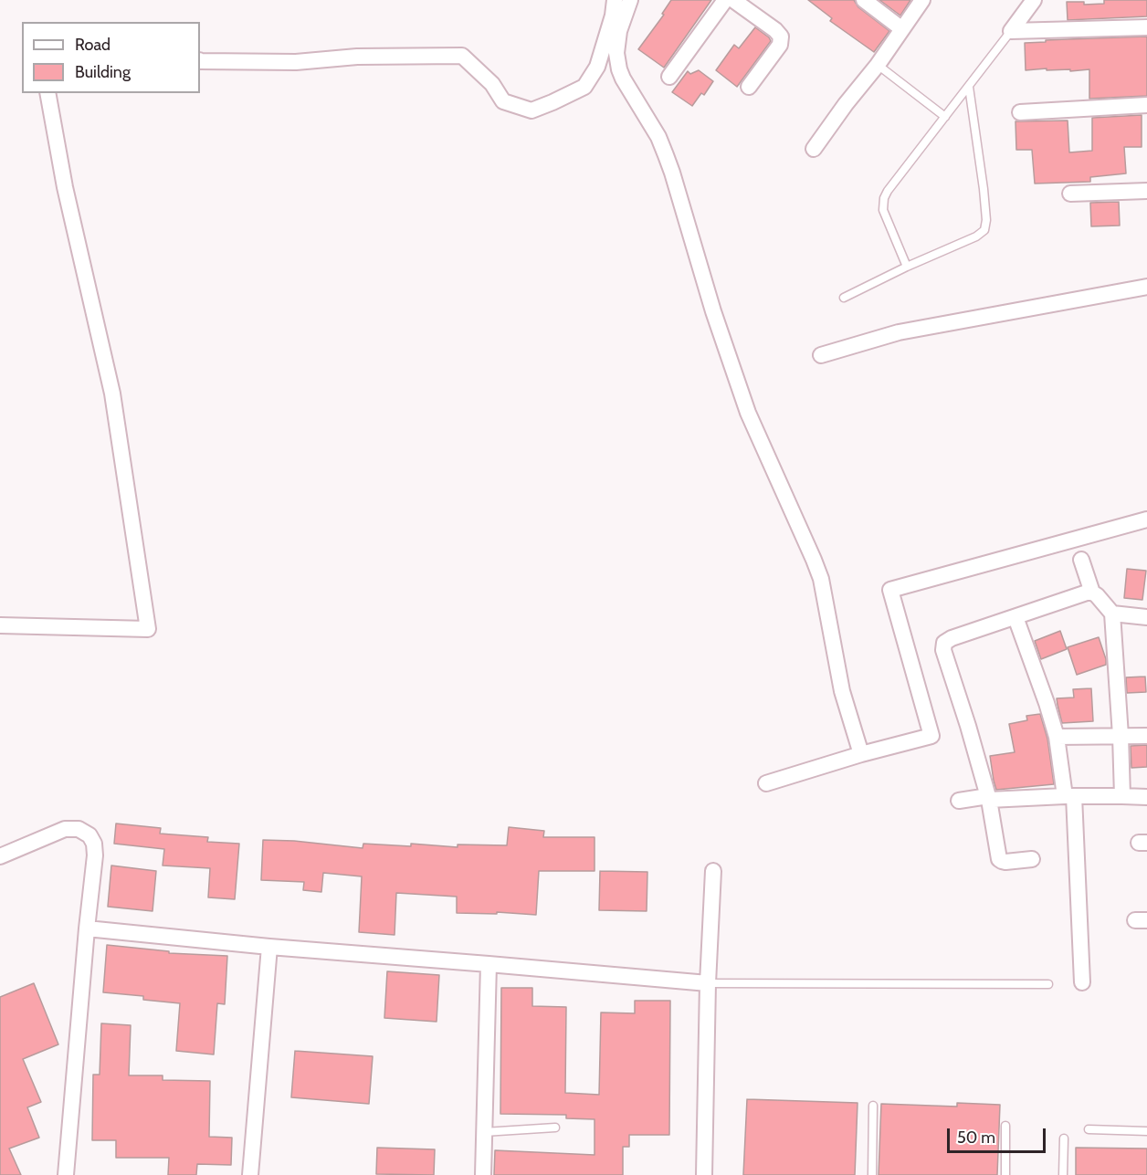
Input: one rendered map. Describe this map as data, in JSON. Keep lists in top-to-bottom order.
{
  "legend": ["Road", "Building"],
  "scale_bar": "50 m"
}
